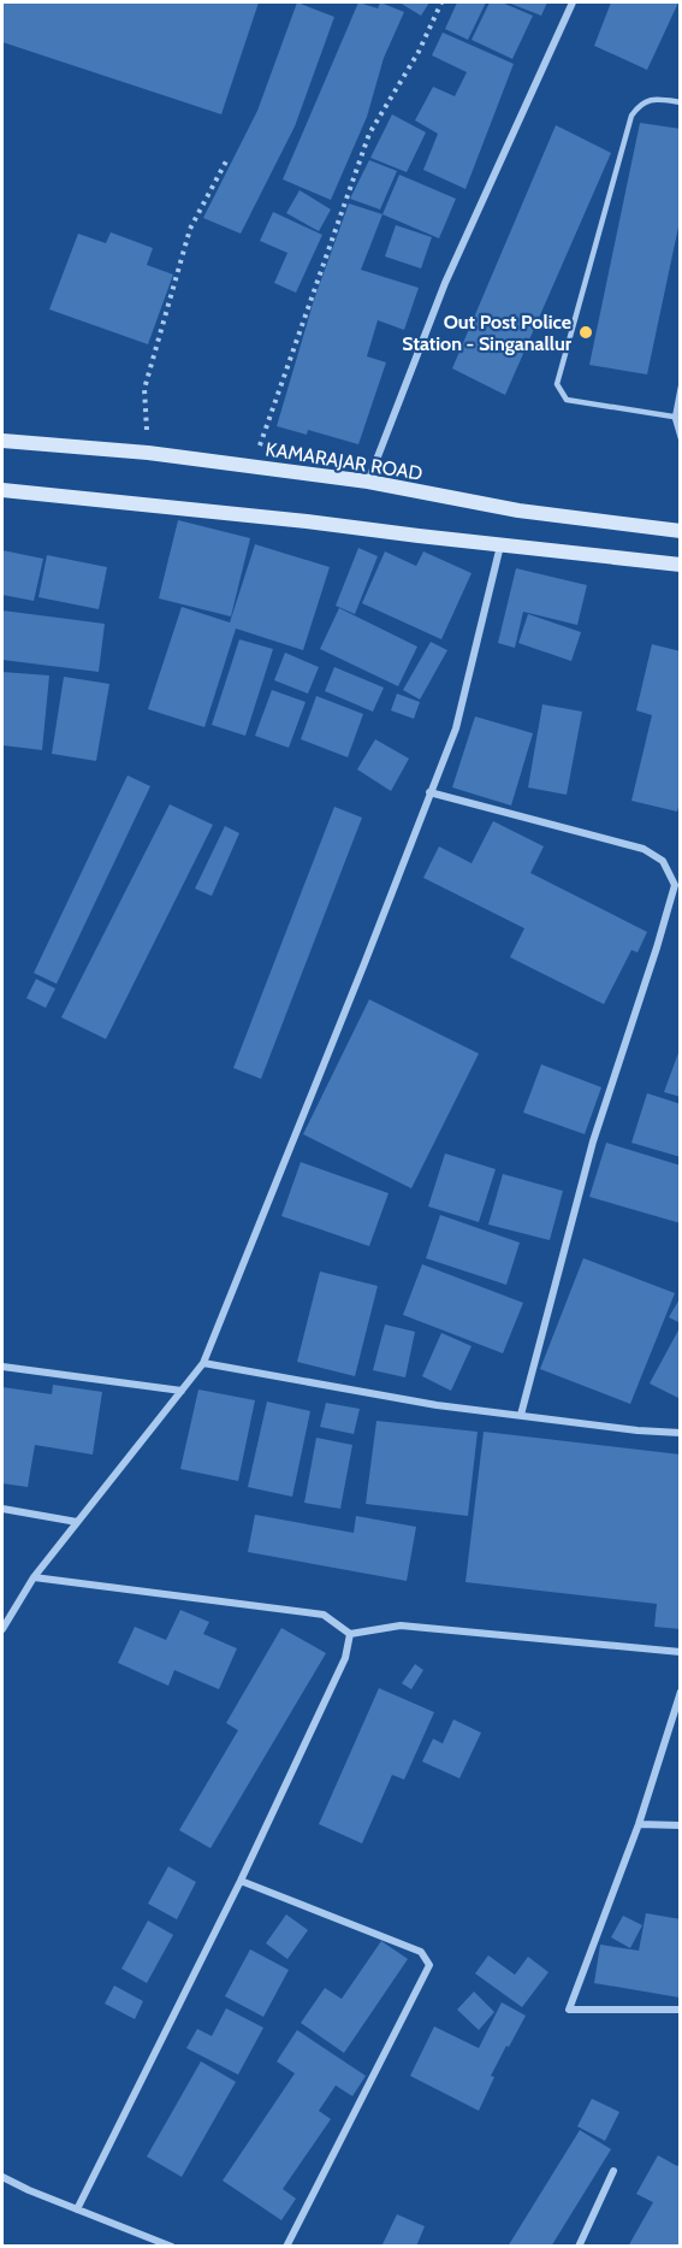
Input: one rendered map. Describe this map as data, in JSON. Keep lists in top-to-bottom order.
{
  "streets": {
    "main road": ["KAMARAJAR ROAD"]
  },
  "places": ["Out Post Police Station - Singanallur"]
}
